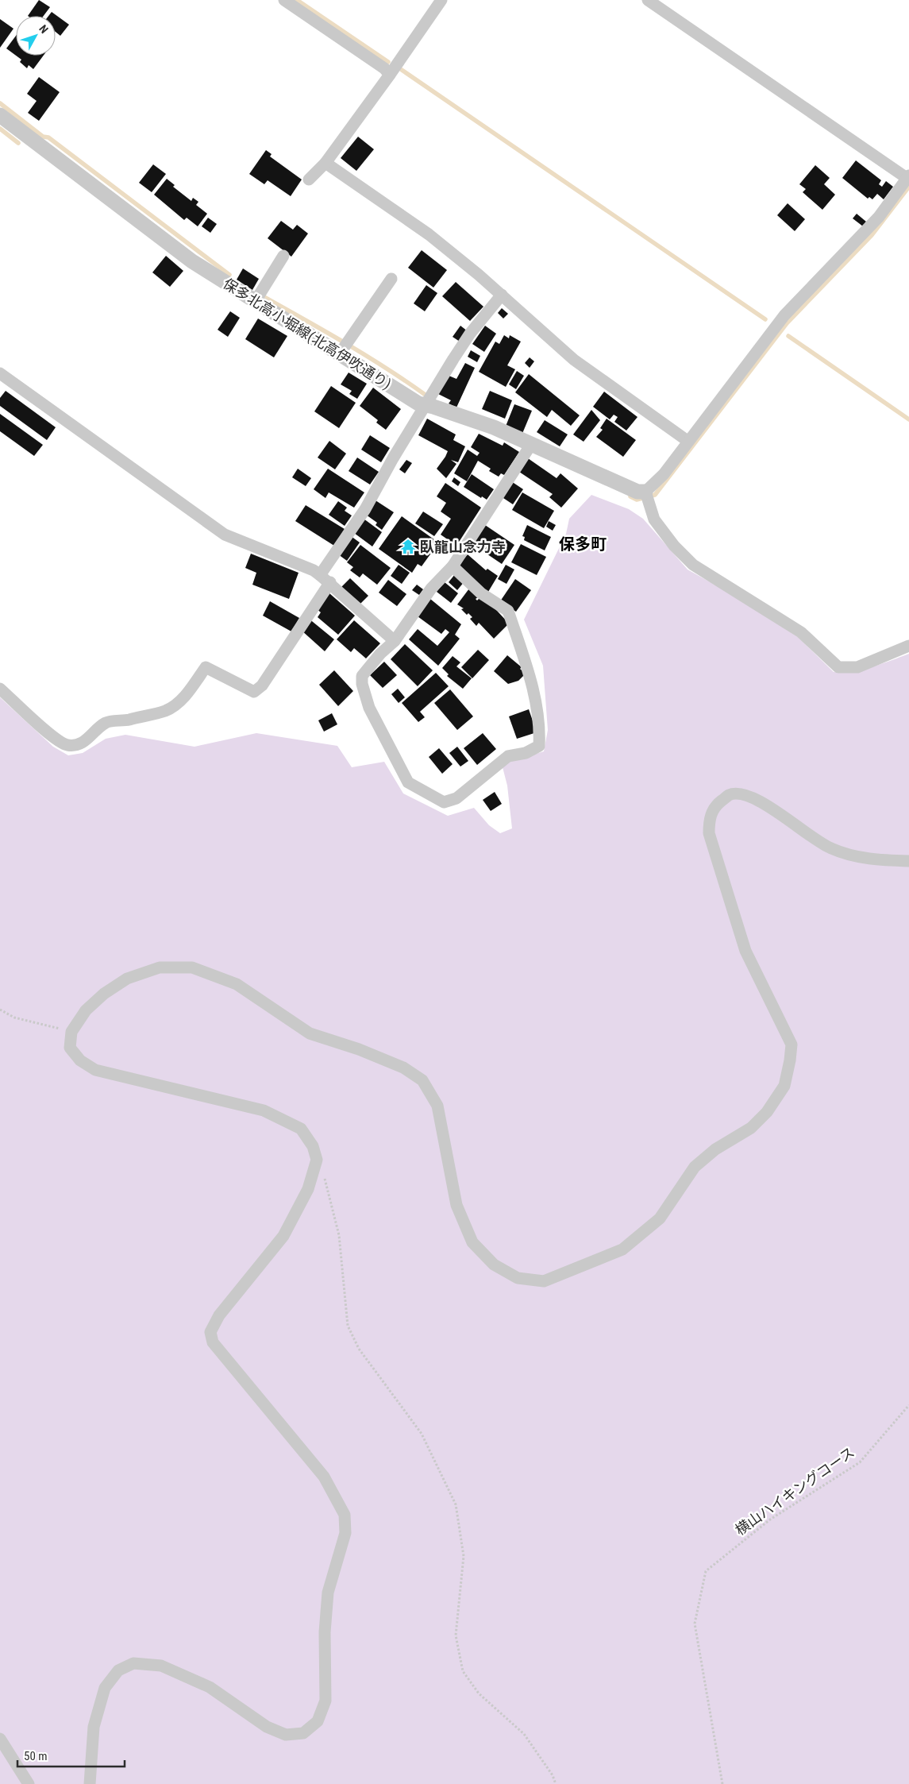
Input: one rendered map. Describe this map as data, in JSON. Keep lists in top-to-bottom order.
{
  "streets": {
    "street": ["保多北高小堀線(北高伊吹通り)"],
    "path": ["横山ハイキングコース"]
  },
  "districts": ["保多町"],
  "places": {
    "temple": ["臥龍山念力寺"]
  },
  "scale_bar": "50 m",
  "north": "top right"
}
